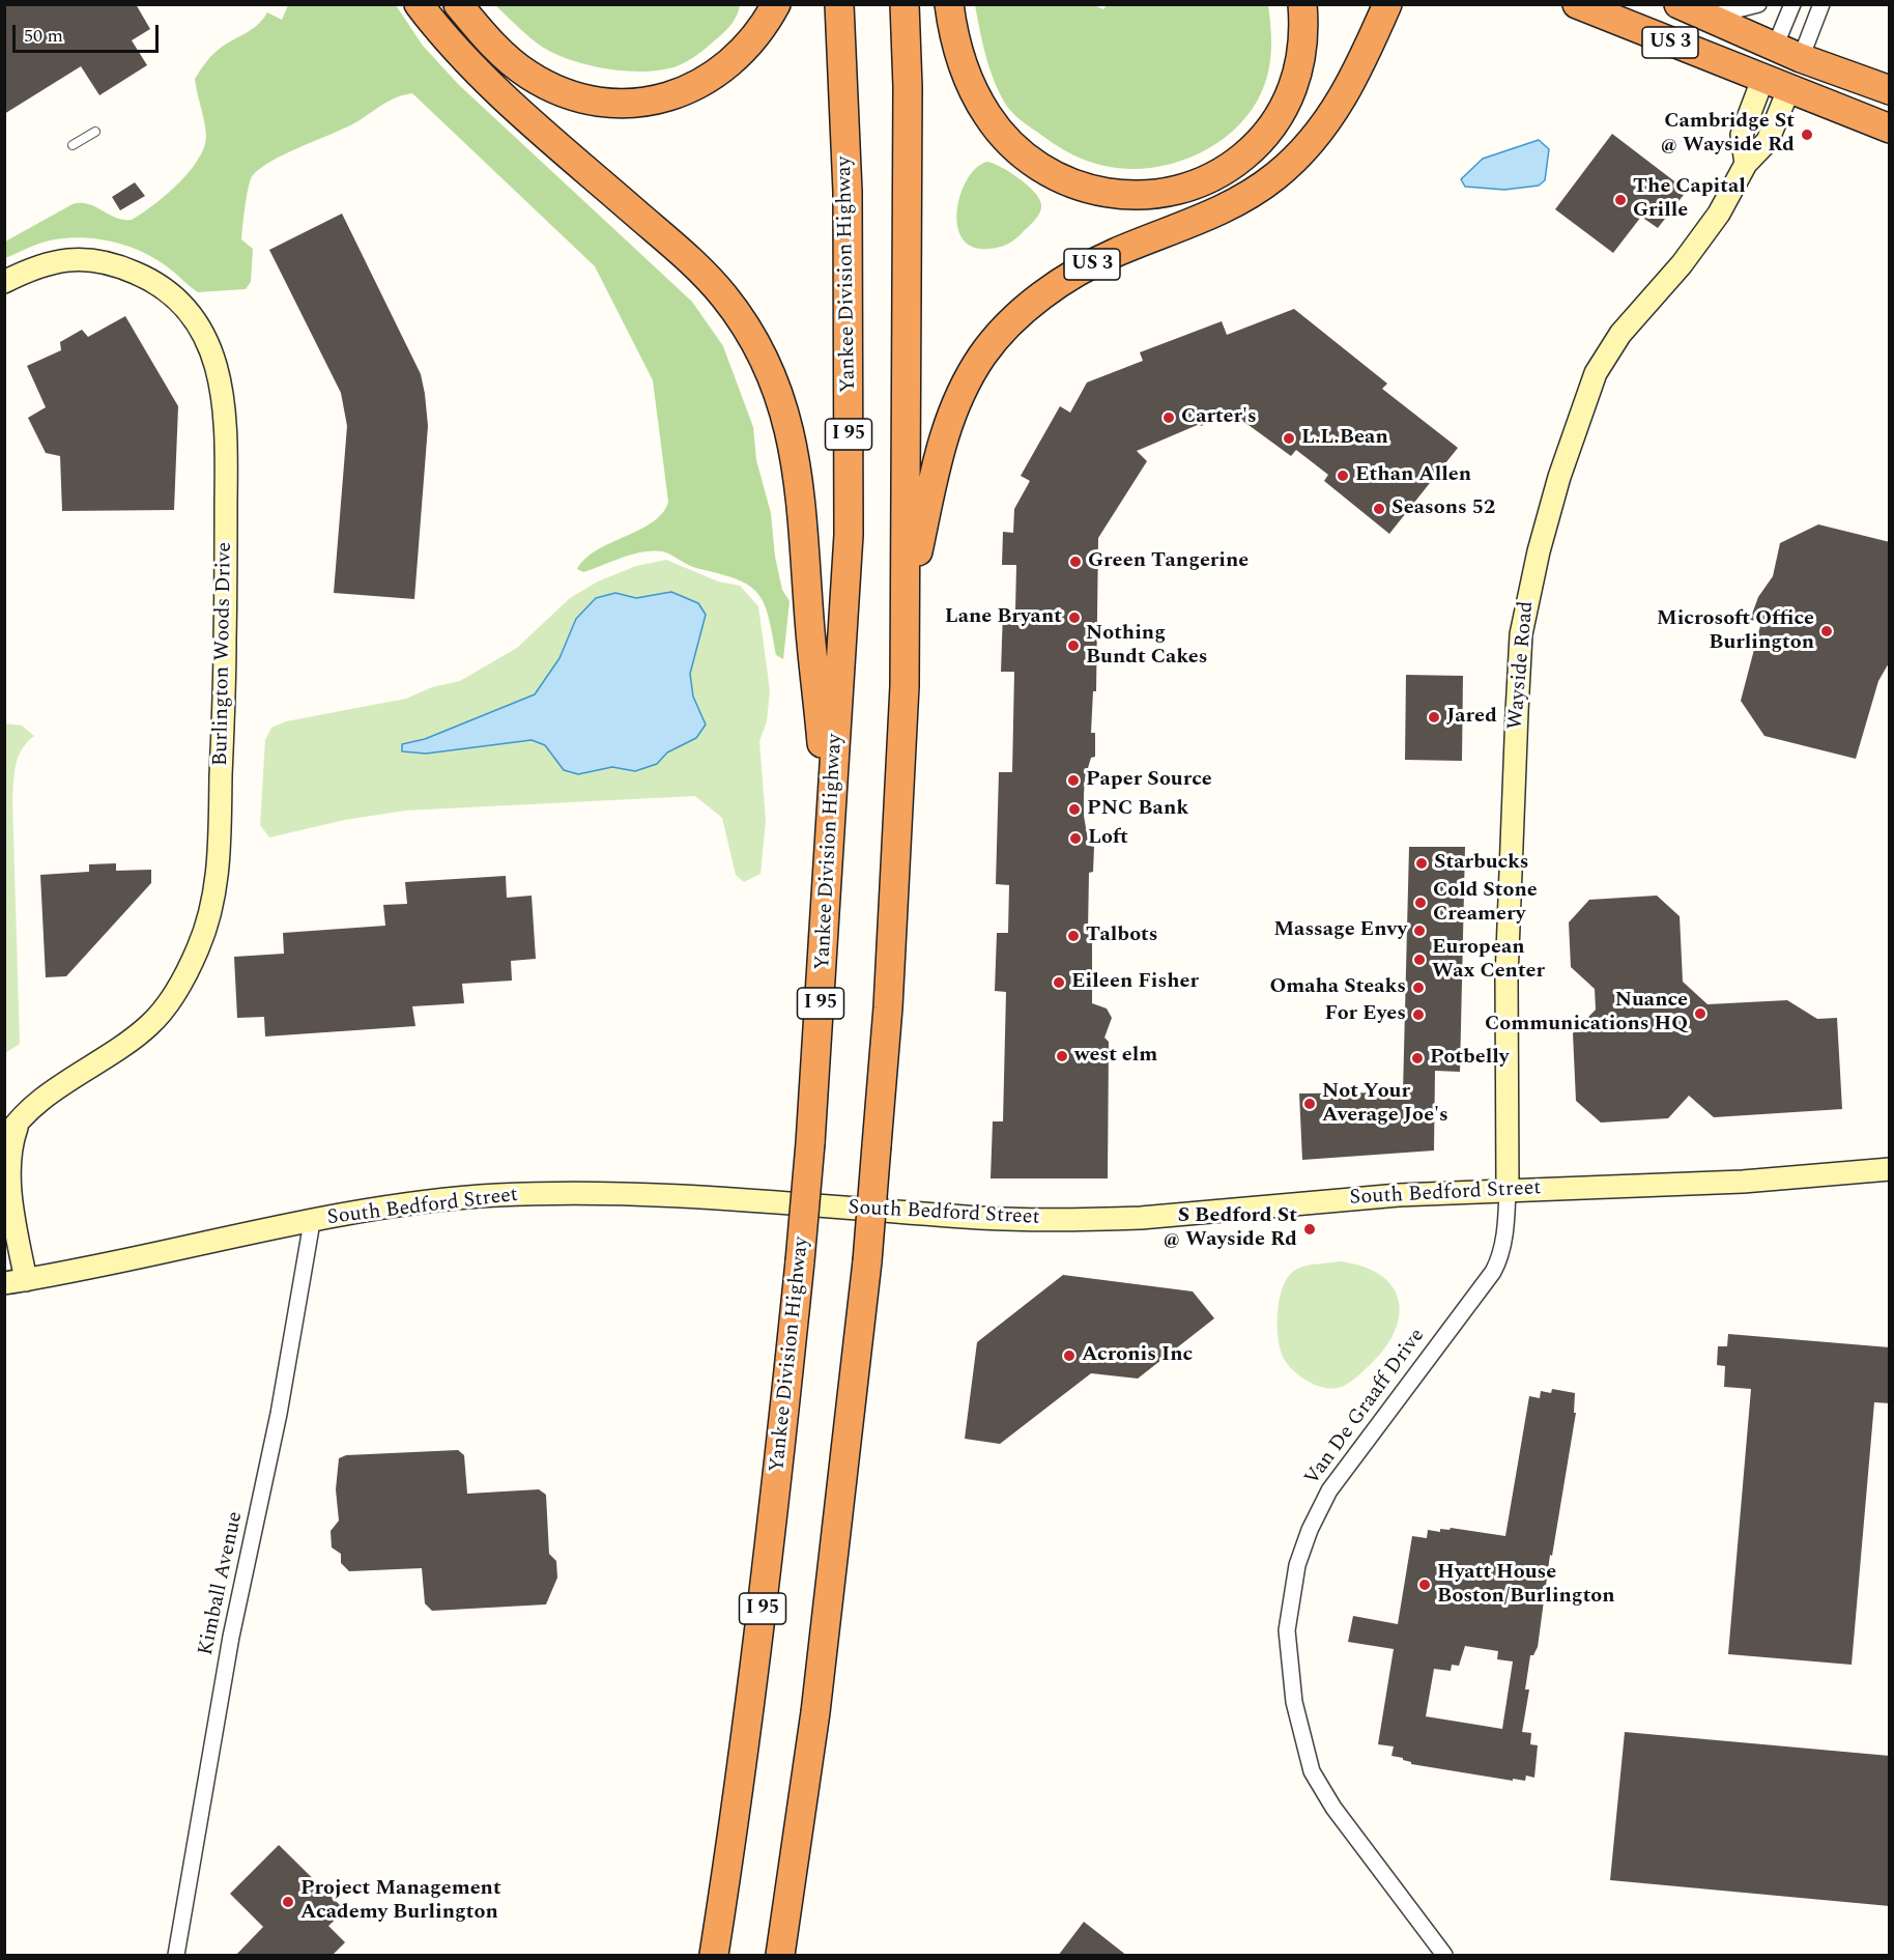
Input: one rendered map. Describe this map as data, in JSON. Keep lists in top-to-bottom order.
{
  "streets": {
    "highway": ["US 3", "Yankee Division Highway", "I 95"],
    "main road": ["Burlington Woods Drive", "Wayside Road", "South Bedford Street"],
    "street": ["Van De Graaff Drive", "Kimball Avenue"]
  },
  "crossings": [
    ["US 3", "Wayside Road"],
    ["Wayside Road", "South Bedford Street"],
    ["Wayside Road", "Van De Graaff Drive"],
    ["South Bedford Street", "Van De Graaff Drive"],
    ["South Bedford Street", "Kimball Avenue"]
  ],
  "places": [
    "Cambridge St @ Wayside Rd",
    "The Capital Grille",
    "Carter's",
    "L.L.Bean",
    "Ethan Allen",
    "Seasons 52",
    "Green Tangerine",
    "Lane Bryant",
    "Microsoft Office Burlington",
    "Nothing Bundt Cakes",
    "Jared",
    "Paper Source",
    "PNC Bank",
    "Loft",
    "Starbucks",
    "Cold Stone Creamery",
    "Massage Envy",
    "Talbots",
    "European Wax Center",
    "Eileen Fisher",
    "Omaha Steaks",
    "Nuance Communications HQ",
    "For Eyes",
    "west elm",
    "Potbelly",
    "Not Your Average Joe's",
    "S Bedford St @ Wayside Rd",
    "Acronis Inc",
    "Hyatt House Boston/Burlington",
    "Project Management Academy Burlington"
  ],
  "scale_bar": "50 m"
}
